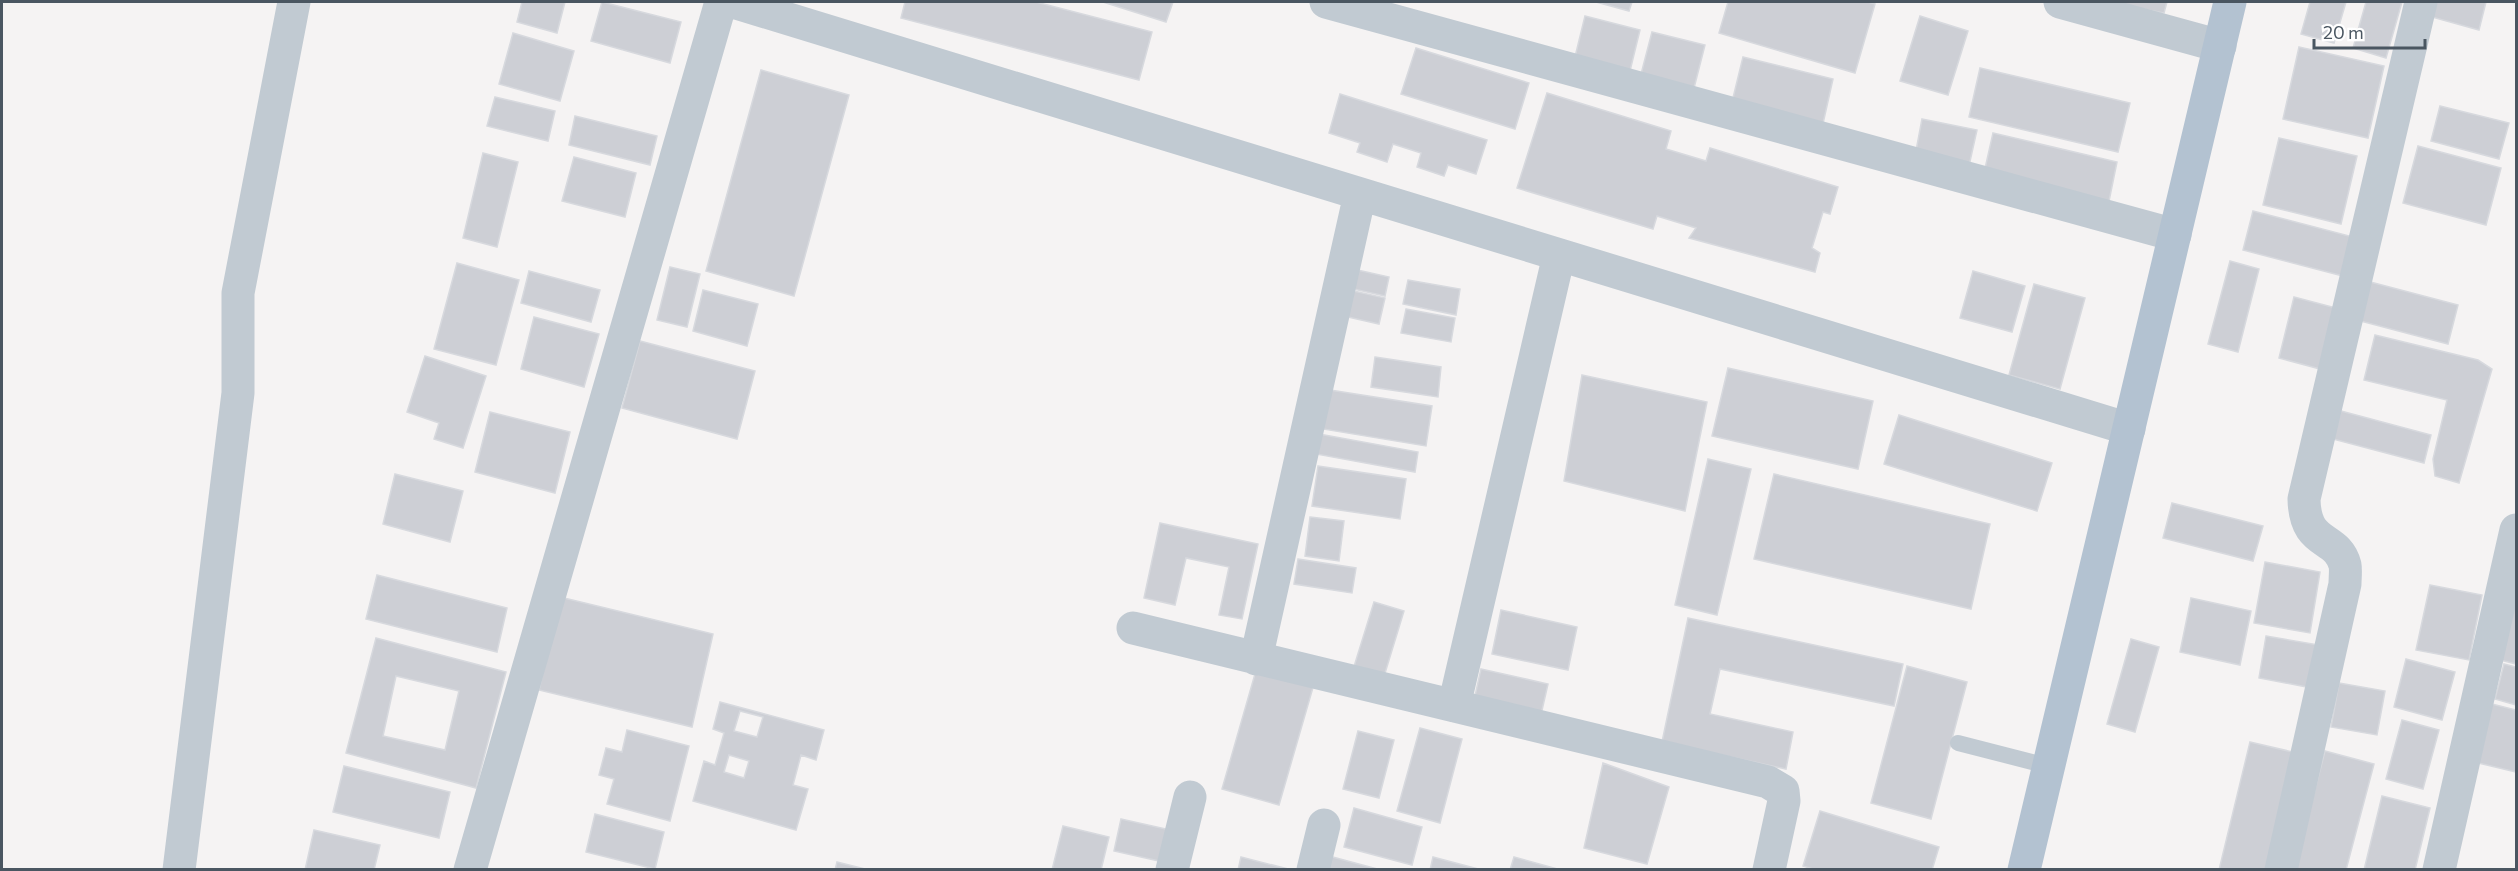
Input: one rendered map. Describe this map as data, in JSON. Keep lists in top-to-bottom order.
{
  "scale_bar": "20 m"
}
